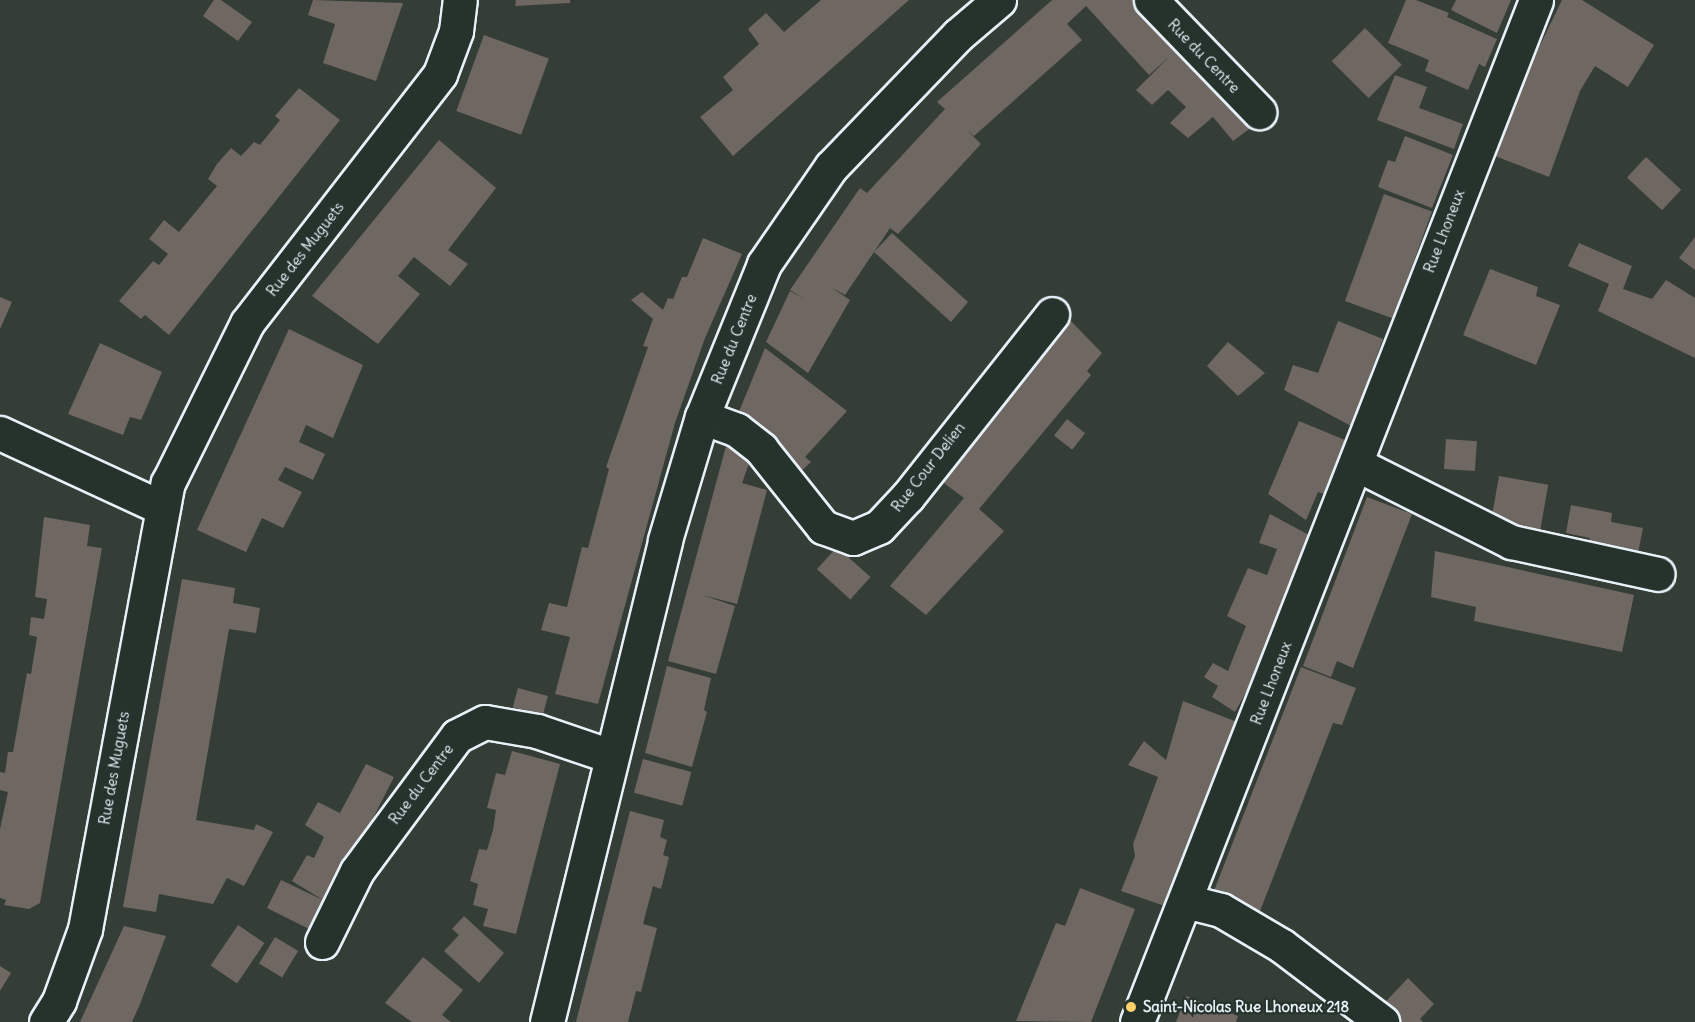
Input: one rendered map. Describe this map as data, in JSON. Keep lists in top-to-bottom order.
{
  "streets": {
    "street": [
      "Rue du Centre",
      "Rue Lhoneux",
      "Rue des Muguets",
      "Rue Cour Delien"
    ]
  },
  "crossings": [
    ["Rue du Centre", "Rue Cour Delien"]
  ],
  "places": ["Saint-Nicolas Rue Lhoneux 218"]
}
